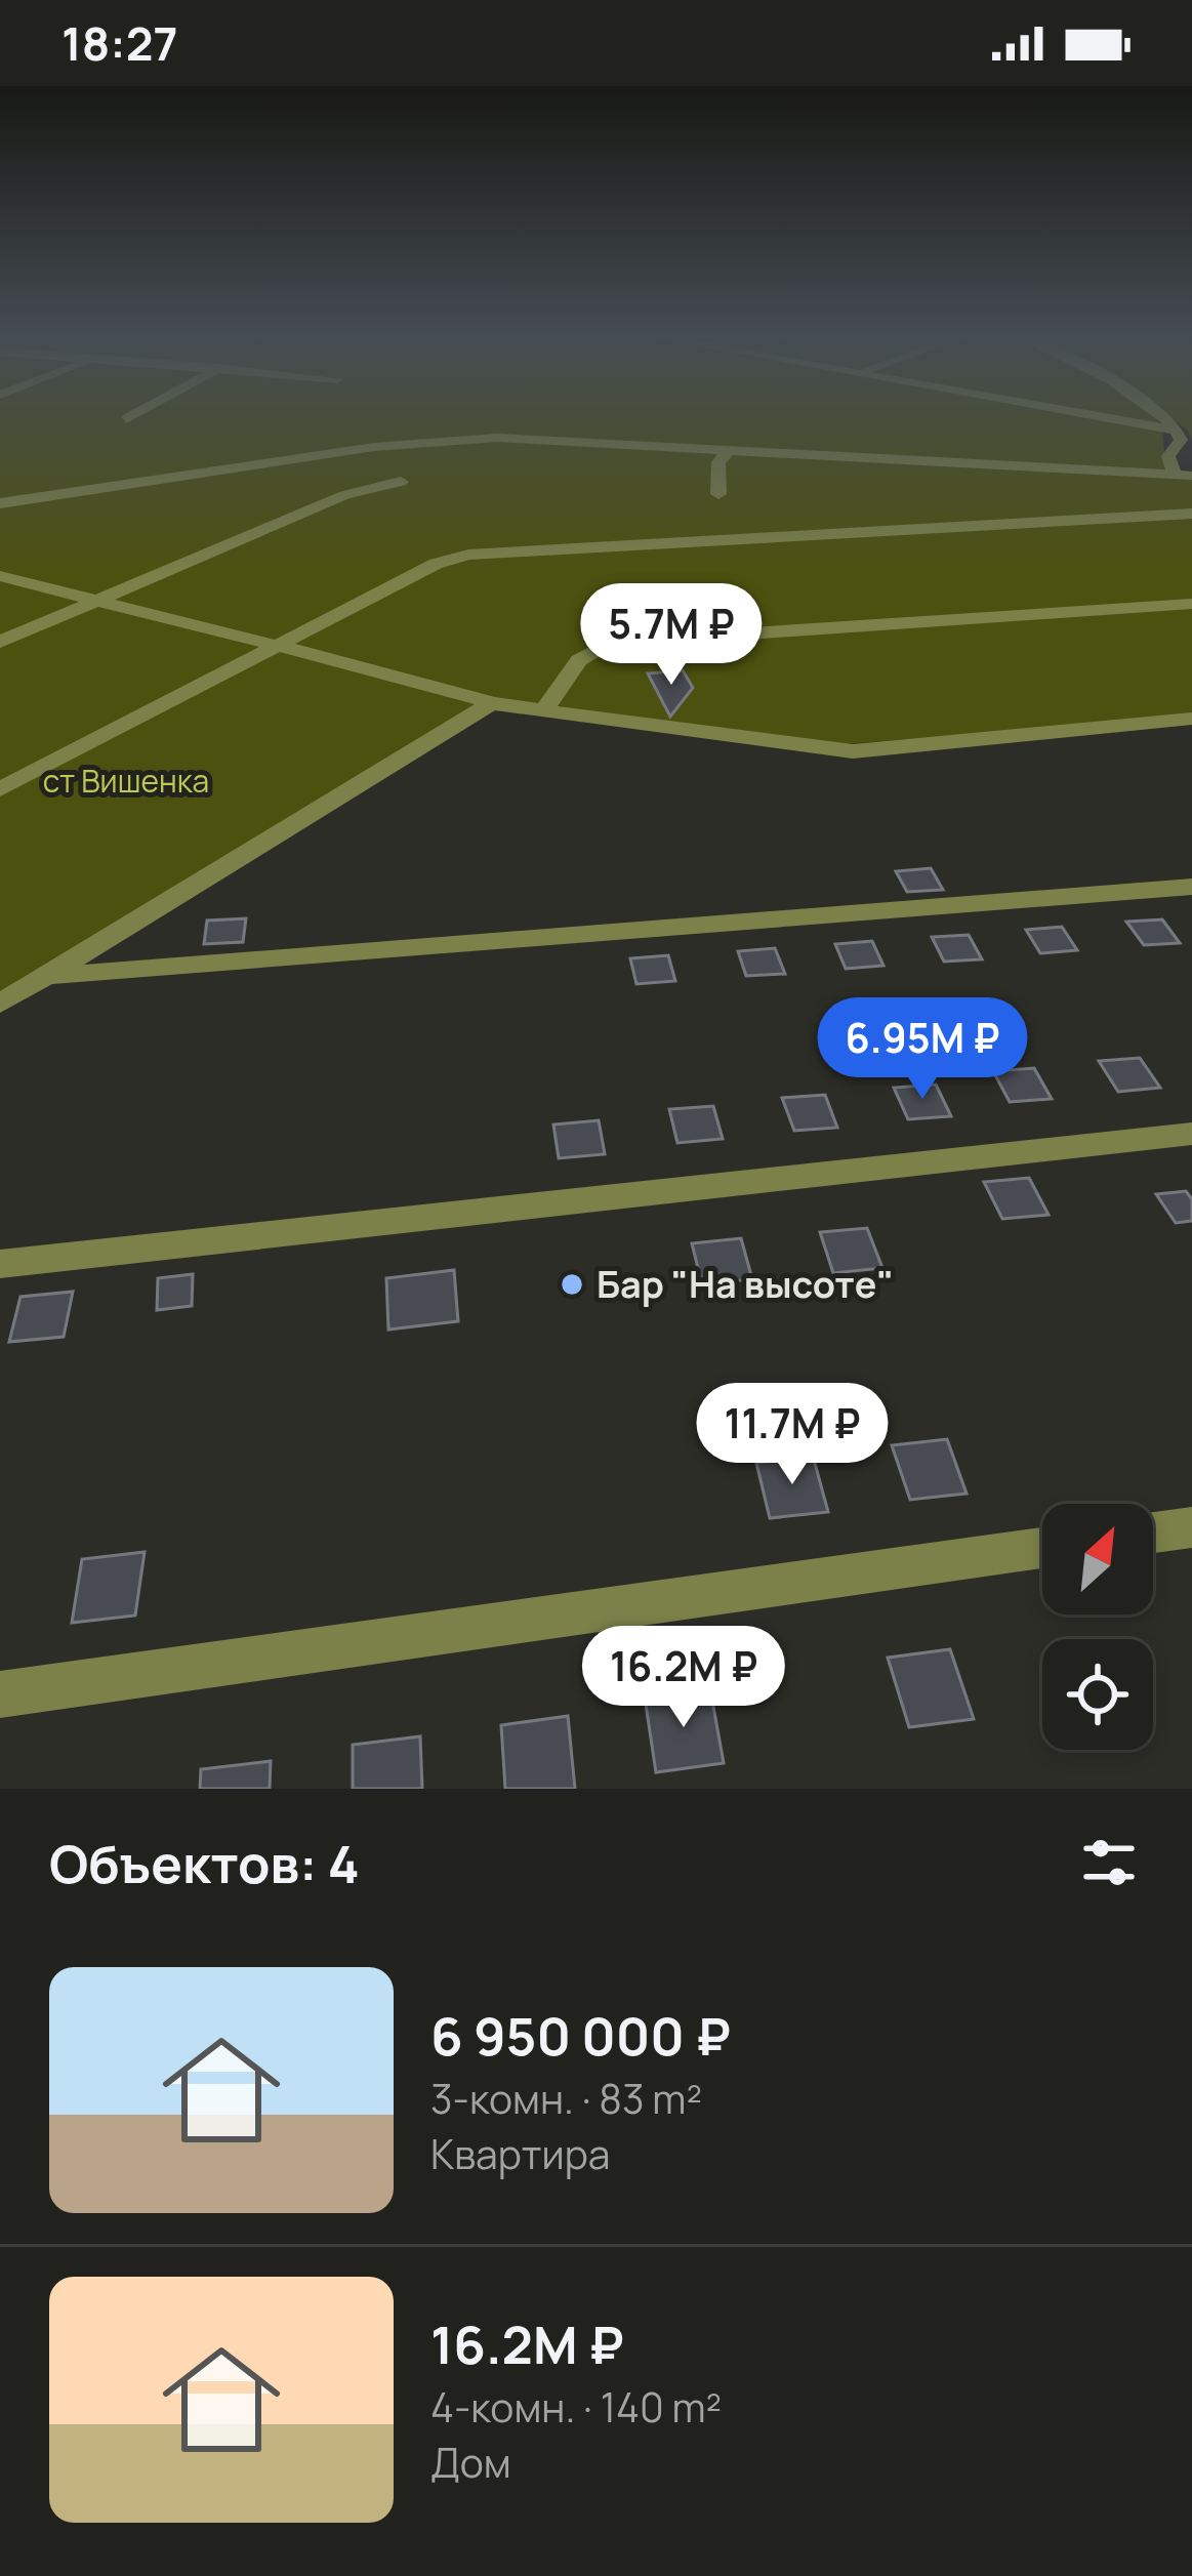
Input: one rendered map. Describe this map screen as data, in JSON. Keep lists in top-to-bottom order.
{
  "parks": ["ст Вишенка"],
  "places": ["Бар \"На высоте\""],
  "north": "top right",
  "page": {
    "status": "18:27",
    "price": [
      "5.7M ₽",
      "6.95M ₽",
      "11.7M ₽",
      "16.2M ₽"
    ],
    "heading": "Объектов: 4",
    "list": [
      {
        "name": "6 950 000 ₽",
        "note": "3-комн. · 83 m² · Квартира"
      },
      {
        "name": "16.2M ₽",
        "note": "4-комн. · 140 m² · Дом"
      }
    ]
  }
}
